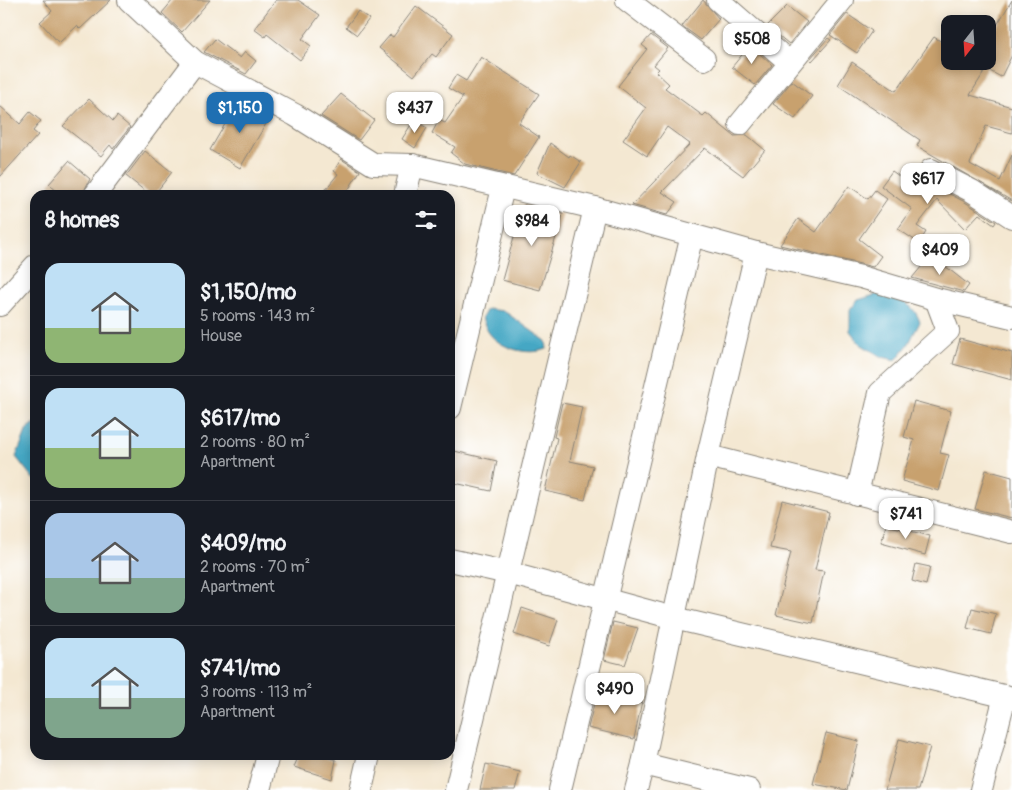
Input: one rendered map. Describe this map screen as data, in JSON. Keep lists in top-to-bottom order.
{
  "north": "bottom",
  "page": {
    "price": [
      "$508",
      "$1,150",
      "$437",
      "$617",
      "$984",
      "$409",
      "$741",
      "$490"
    ],
    "heading": "8 homes",
    "list": [
      {
        "name": "$1,150/mo",
        "note": "5 rooms · 143 m² · House"
      },
      {
        "name": "$617/mo",
        "note": "2 rooms · 80 m² · Apartment"
      },
      {
        "name": "$409/mo",
        "note": "2 rooms · 70 m² · Apartment"
      },
      {
        "name": "$741/mo",
        "note": "3 rooms · 113 m² · Apartment"
      }
    ]
  }
}
